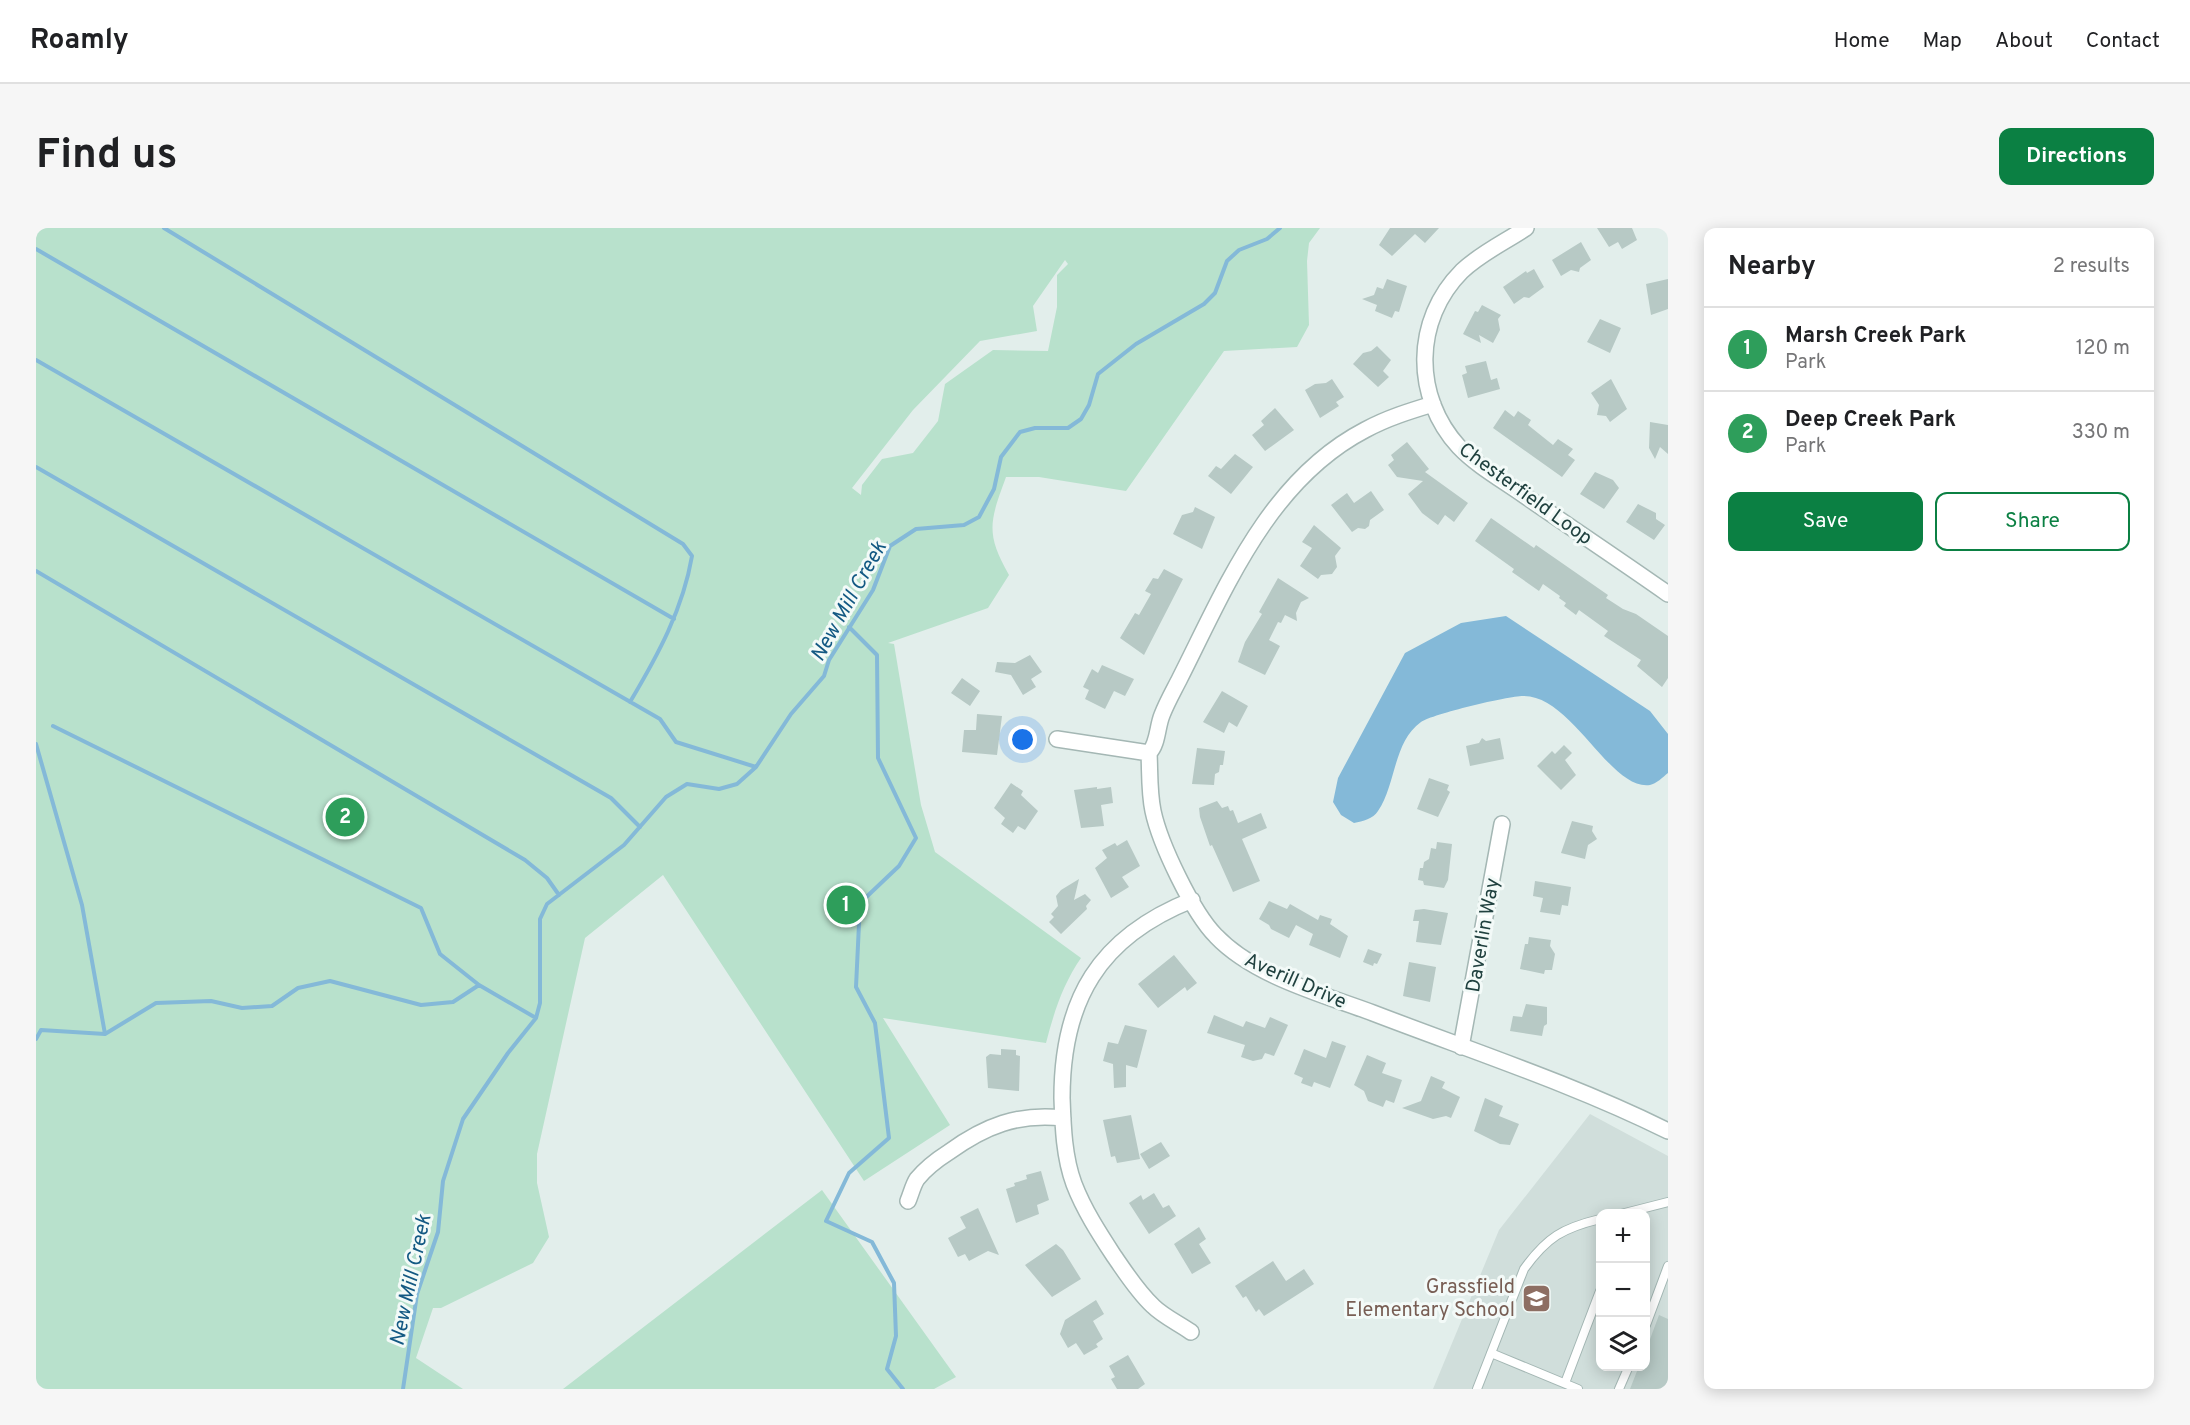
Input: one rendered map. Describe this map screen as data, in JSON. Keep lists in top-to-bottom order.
{
  "streets": {
    "street": ["Chesterfield Loop", "Daverlin Way", "Averill Drive"]
  },
  "crossings": [
    ["Chesterfield Loop", "Averill Drive"],
    ["Daverlin Way", "Averill Drive"]
  ],
  "water": ["New Mill Creek"],
  "places": {
    "school or university": ["Grassfield Elementary School"]
  },
  "page": {
    "header": "Roamly",
    "nav": [
      "Home",
      "Map",
      "About",
      "Contact"
    ],
    "buttons": [
      "Directions",
      ["Save", "Share"]
    ],
    "title": "Find us",
    "heading": ["Nearby", "2 results"],
    "list": [
      {
        "mark": "1",
        "name": "Marsh Creek Park",
        "note": "Park",
        "value": "120 m"
      },
      {
        "mark": "2",
        "name": "Deep Creek Park",
        "note": "Park",
        "value": "330 m"
      }
    ],
    "pins": ["2", "1"],
    "map_buttons": ["+", "−"]
  }
}
